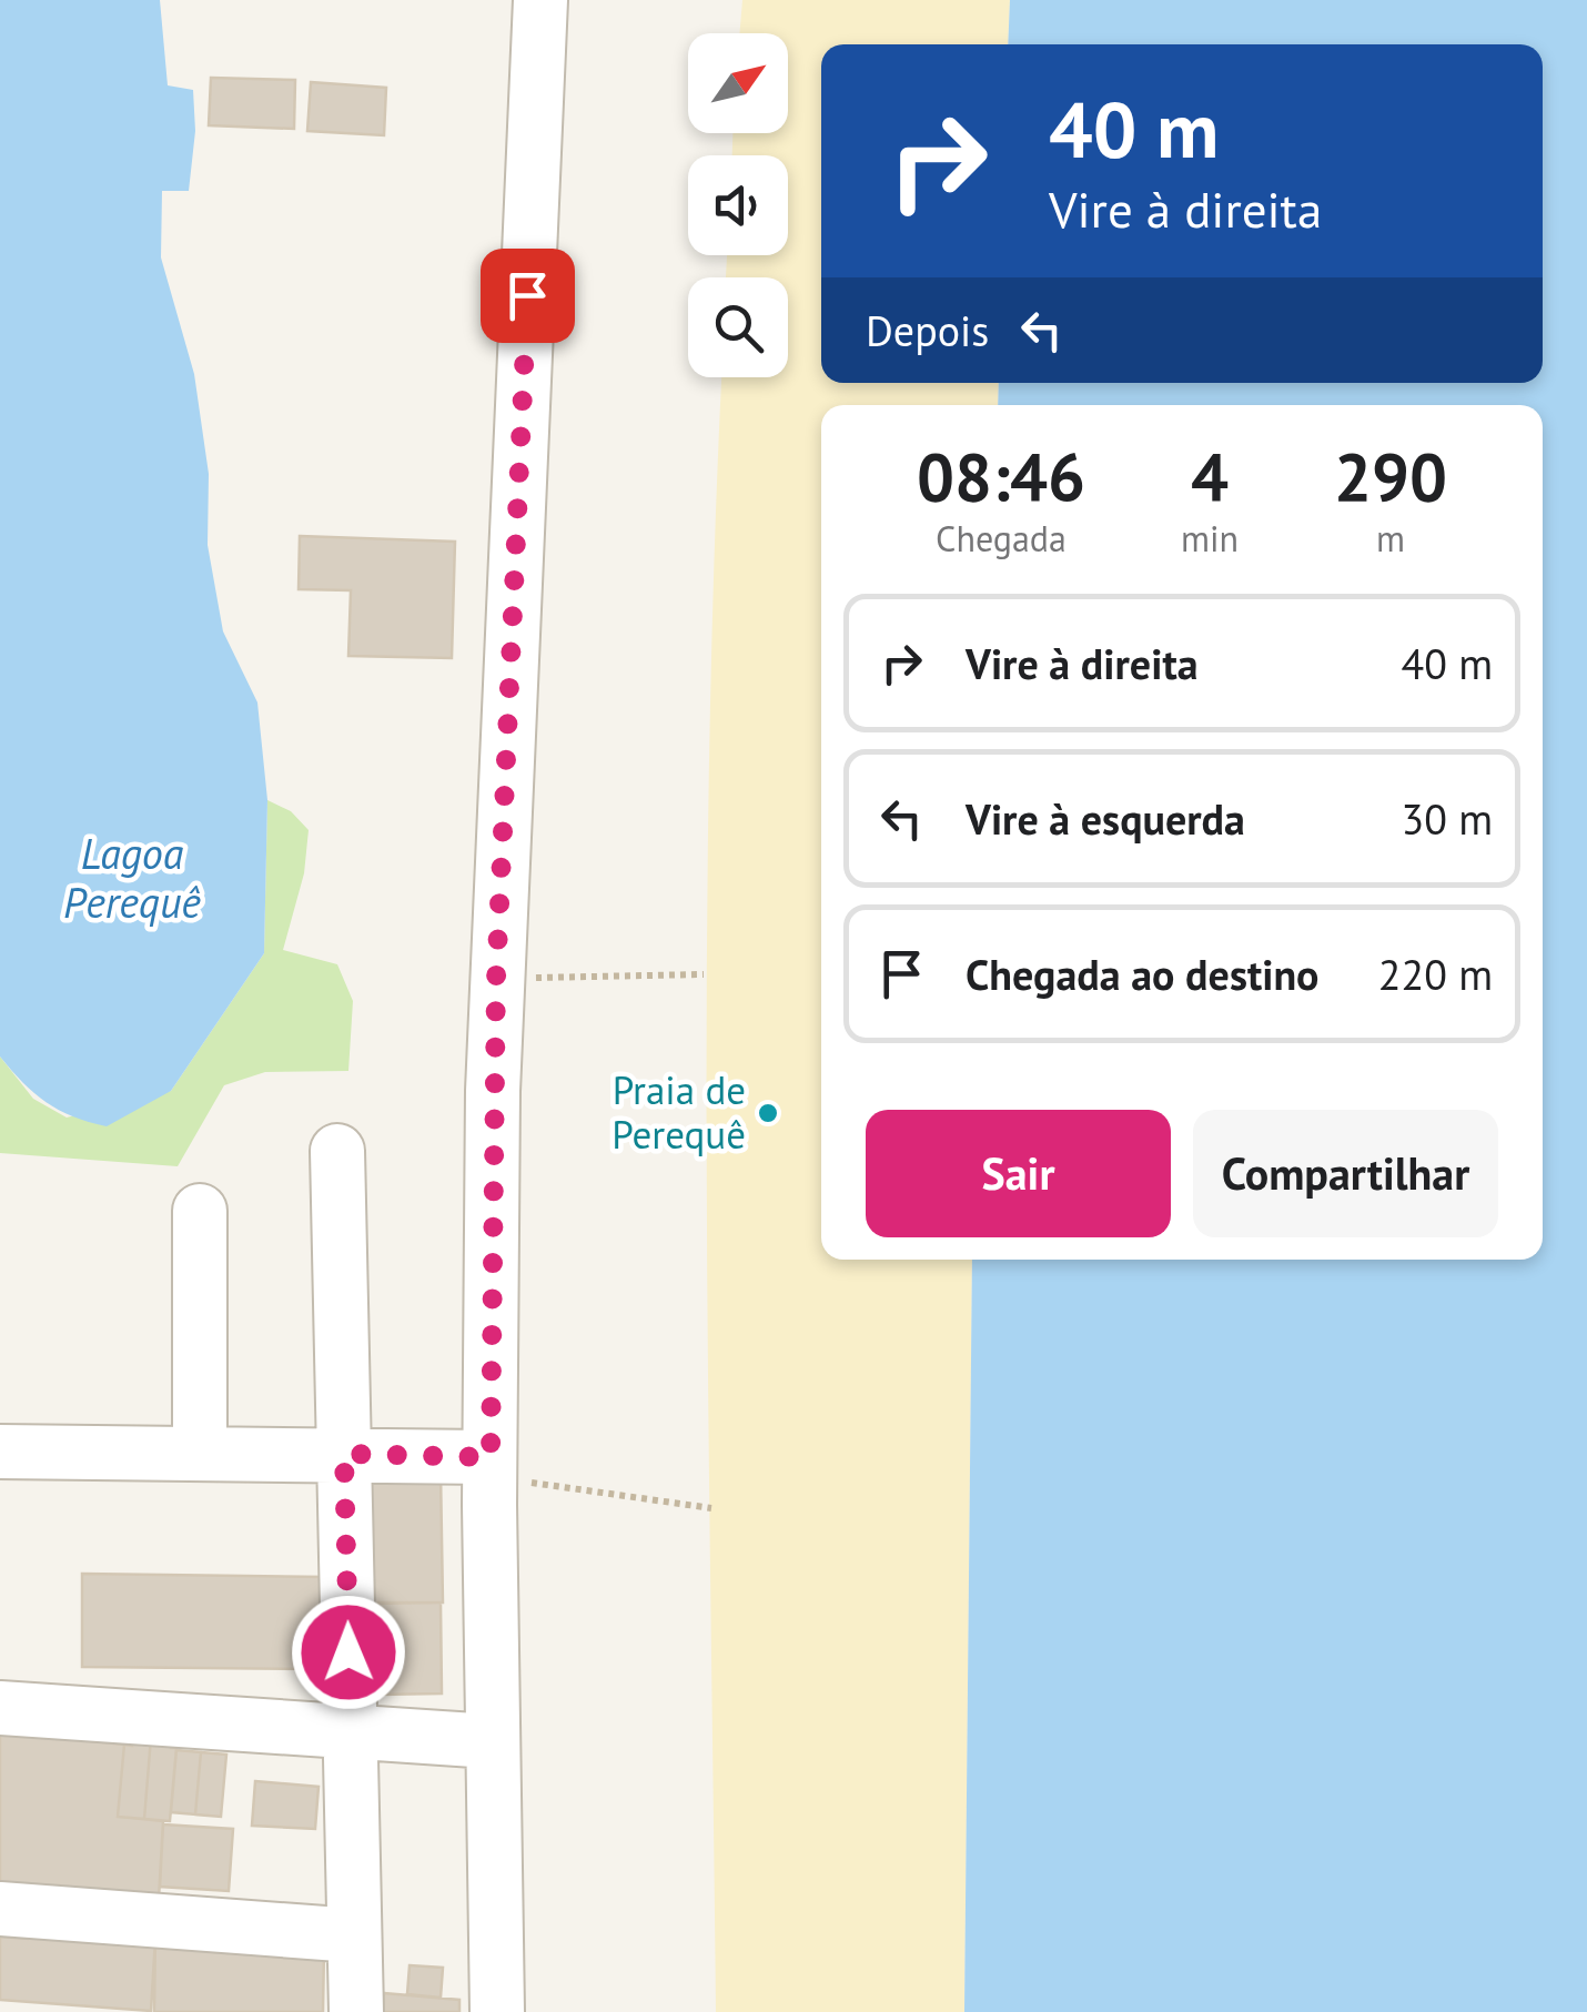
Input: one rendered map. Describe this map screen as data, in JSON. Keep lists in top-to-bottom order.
{
  "water": ["Lagoa Perequê"],
  "places": ["Praia de Perequê"],
  "north": "top right",
  "page": {
    "turn": ["40 m", "Vire à direita"],
    "then": "Depois",
    "eta": [
      "08:46",
      "Chegada",
      "4",
      "min",
      "290",
      "m"
    ],
    "list": [
      {
        "name": "Vire à direita",
        "value": "40 m"
      },
      {
        "name": "Vire à esquerda",
        "value": "30 m"
      },
      {
        "name": "Chegada ao destino",
        "value": "220 m"
      }
    ],
    "buttons": ["Sair", "Compartilhar"]
  }
}
